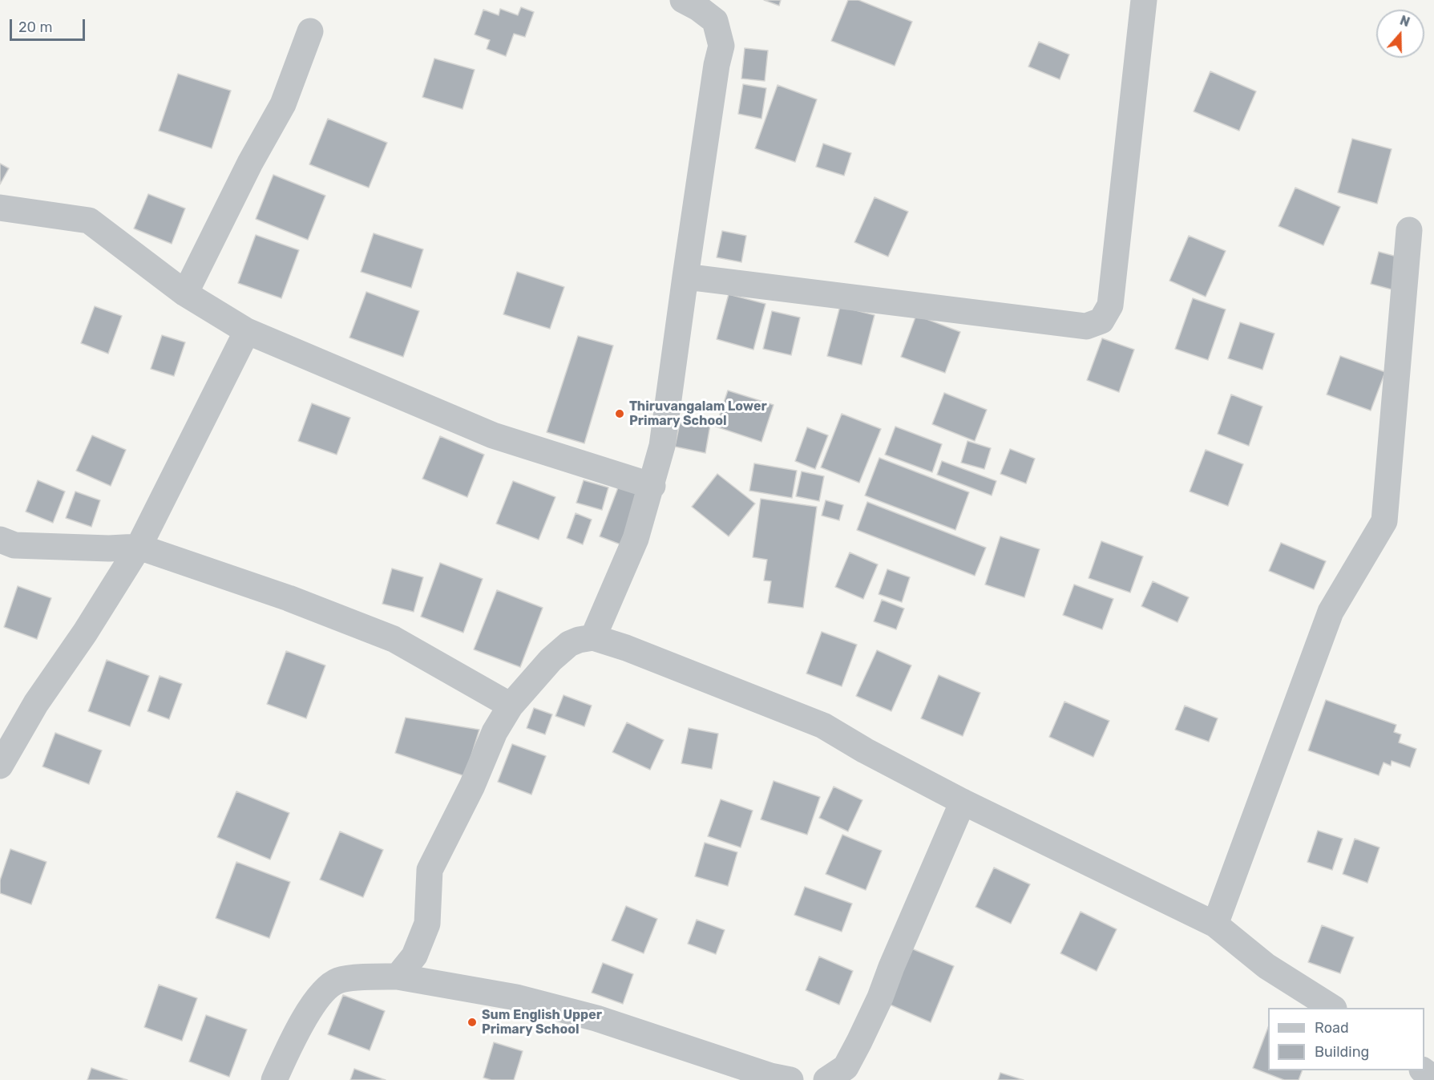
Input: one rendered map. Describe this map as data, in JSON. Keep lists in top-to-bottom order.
{
  "places": ["Thiruvangalam Lower Primary School", "Sum English Upper Primary School"],
  "legend": ["Road", "Building"],
  "scale_bar": "20 m",
  "north": "top"
}
